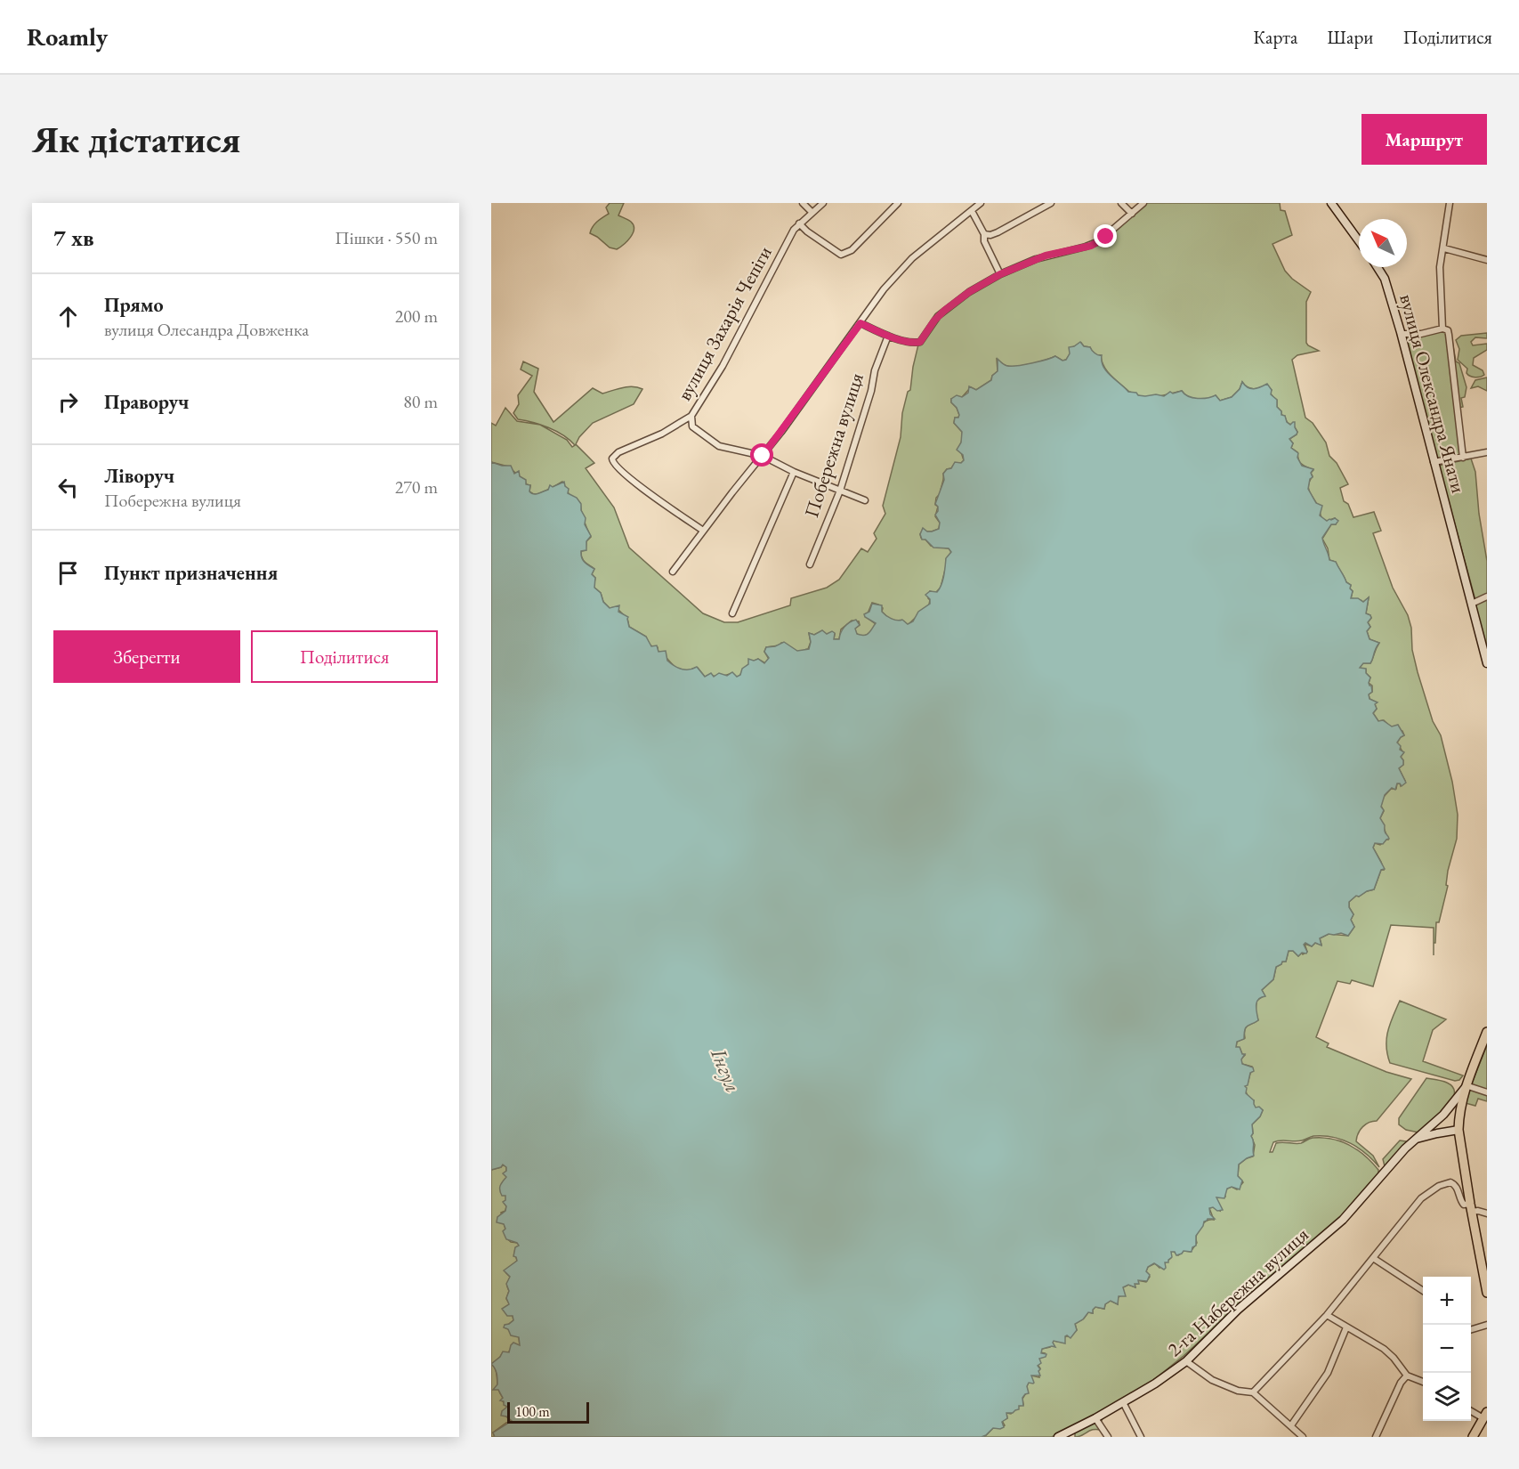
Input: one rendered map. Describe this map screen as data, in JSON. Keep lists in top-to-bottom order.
{
  "streets": {
    "main road": ["вулиця Олександра Янати", "2-га Набережна вулиця"],
    "street": ["вулиця Захарія Чепіги", "Побережна вулиця"]
  },
  "water": ["Інгул"],
  "scale_bar": "100 m",
  "north": "top left",
  "page": {
    "header": "Roamly",
    "nav": ["Карта", "Шари", "Поділитися"],
    "buttons": [
      "Маршрут",
      ["Зберегти", "Поділитися"]
    ],
    "title": "Як дістатися",
    "heading": ["7 хв", "Пішки · 550 m"],
    "list": [
      ["Прямо", "вулиця Олесандра Довженка", "200 m"],
      ["Праворуч", "80 m"],
      ["Ліворуч", "Побережна вулиця", "270 m"],
      "Пункт призначення"
    ],
    "map_buttons": ["+", "−"],
    "scale": "100 m"
  }
}
